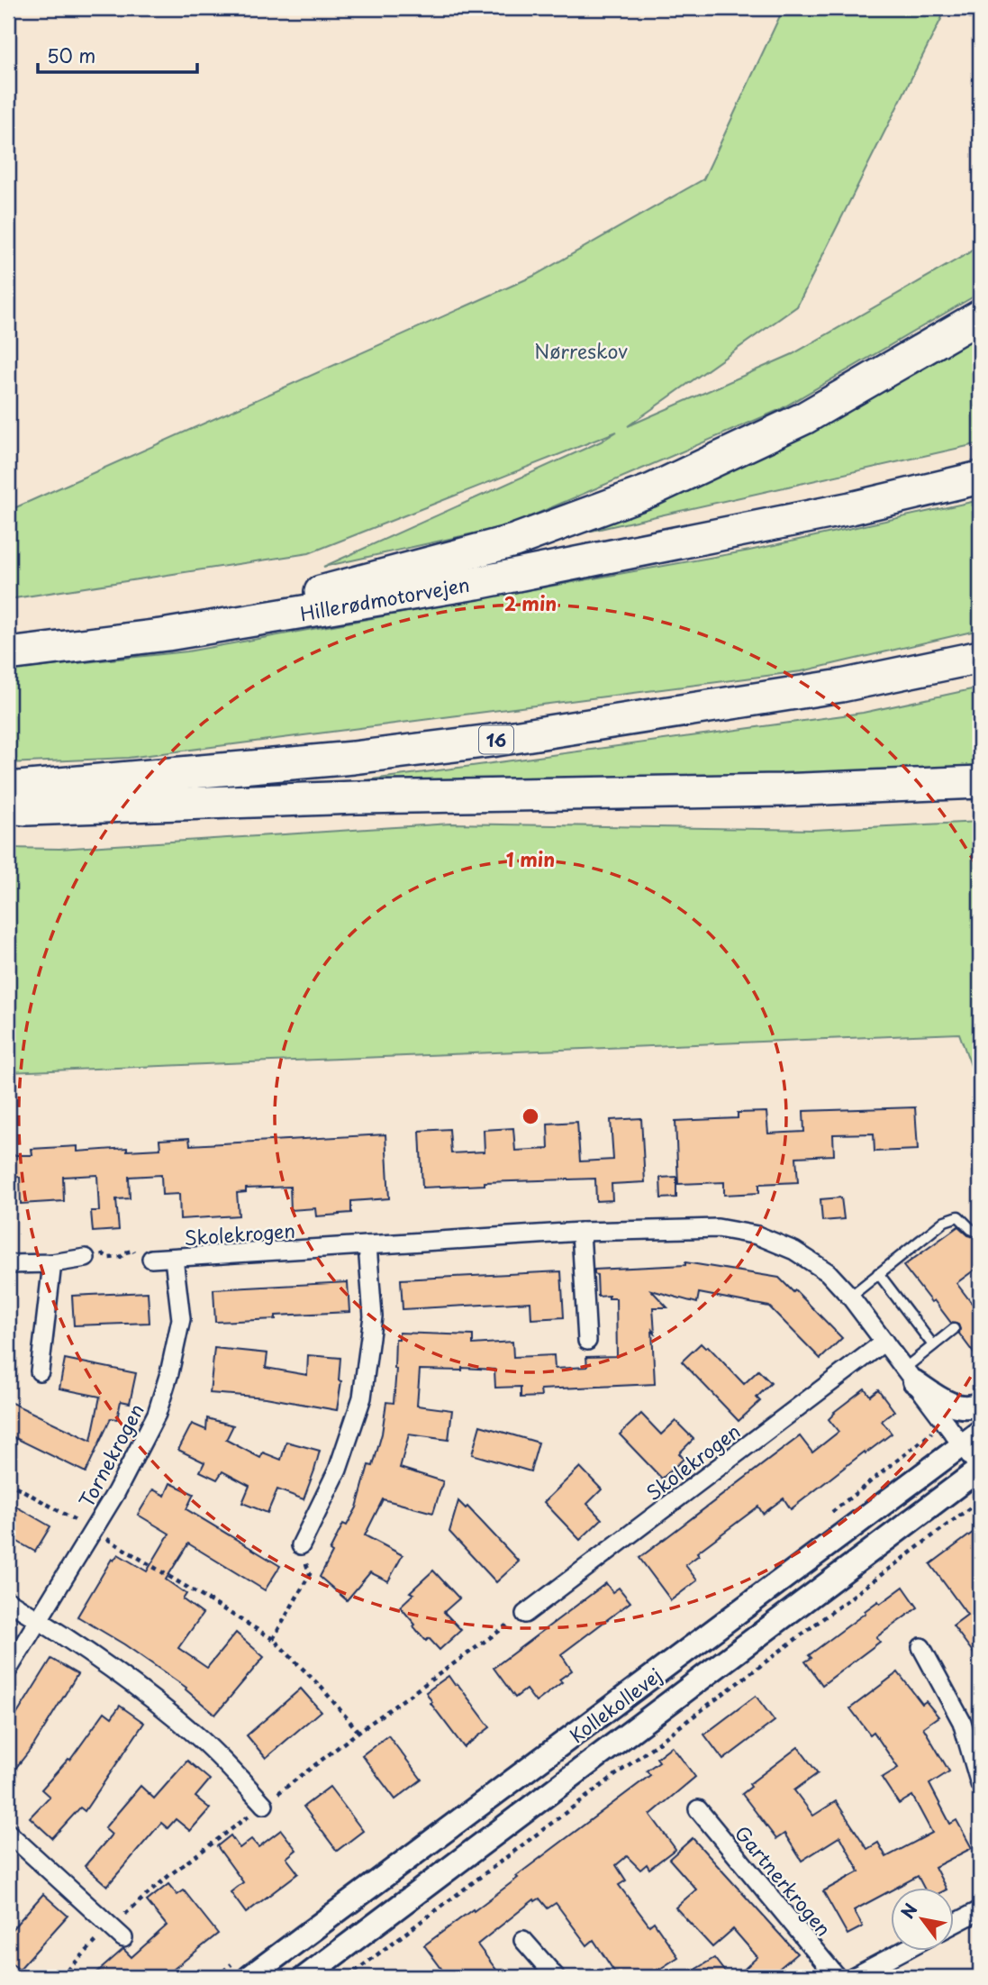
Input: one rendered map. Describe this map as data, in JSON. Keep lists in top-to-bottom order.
{
  "streets": {
    "highway": ["Hillerødmotorvejen", "16"],
    "street": [
      "Skolekrogen",
      "Tornekrogen",
      "Kollekollevej",
      "Gartnerkrogen"
    ]
  },
  "crossings": [
    ["Skolekrogen", "Tornekrogen"],
    ["Skolekrogen", "Kollekollevej"]
  ],
  "parks": ["Nørreskov"],
  "scale_bar": "50 m",
  "north": "top left",
  "rings": ["2 min", "1 min"]
}
